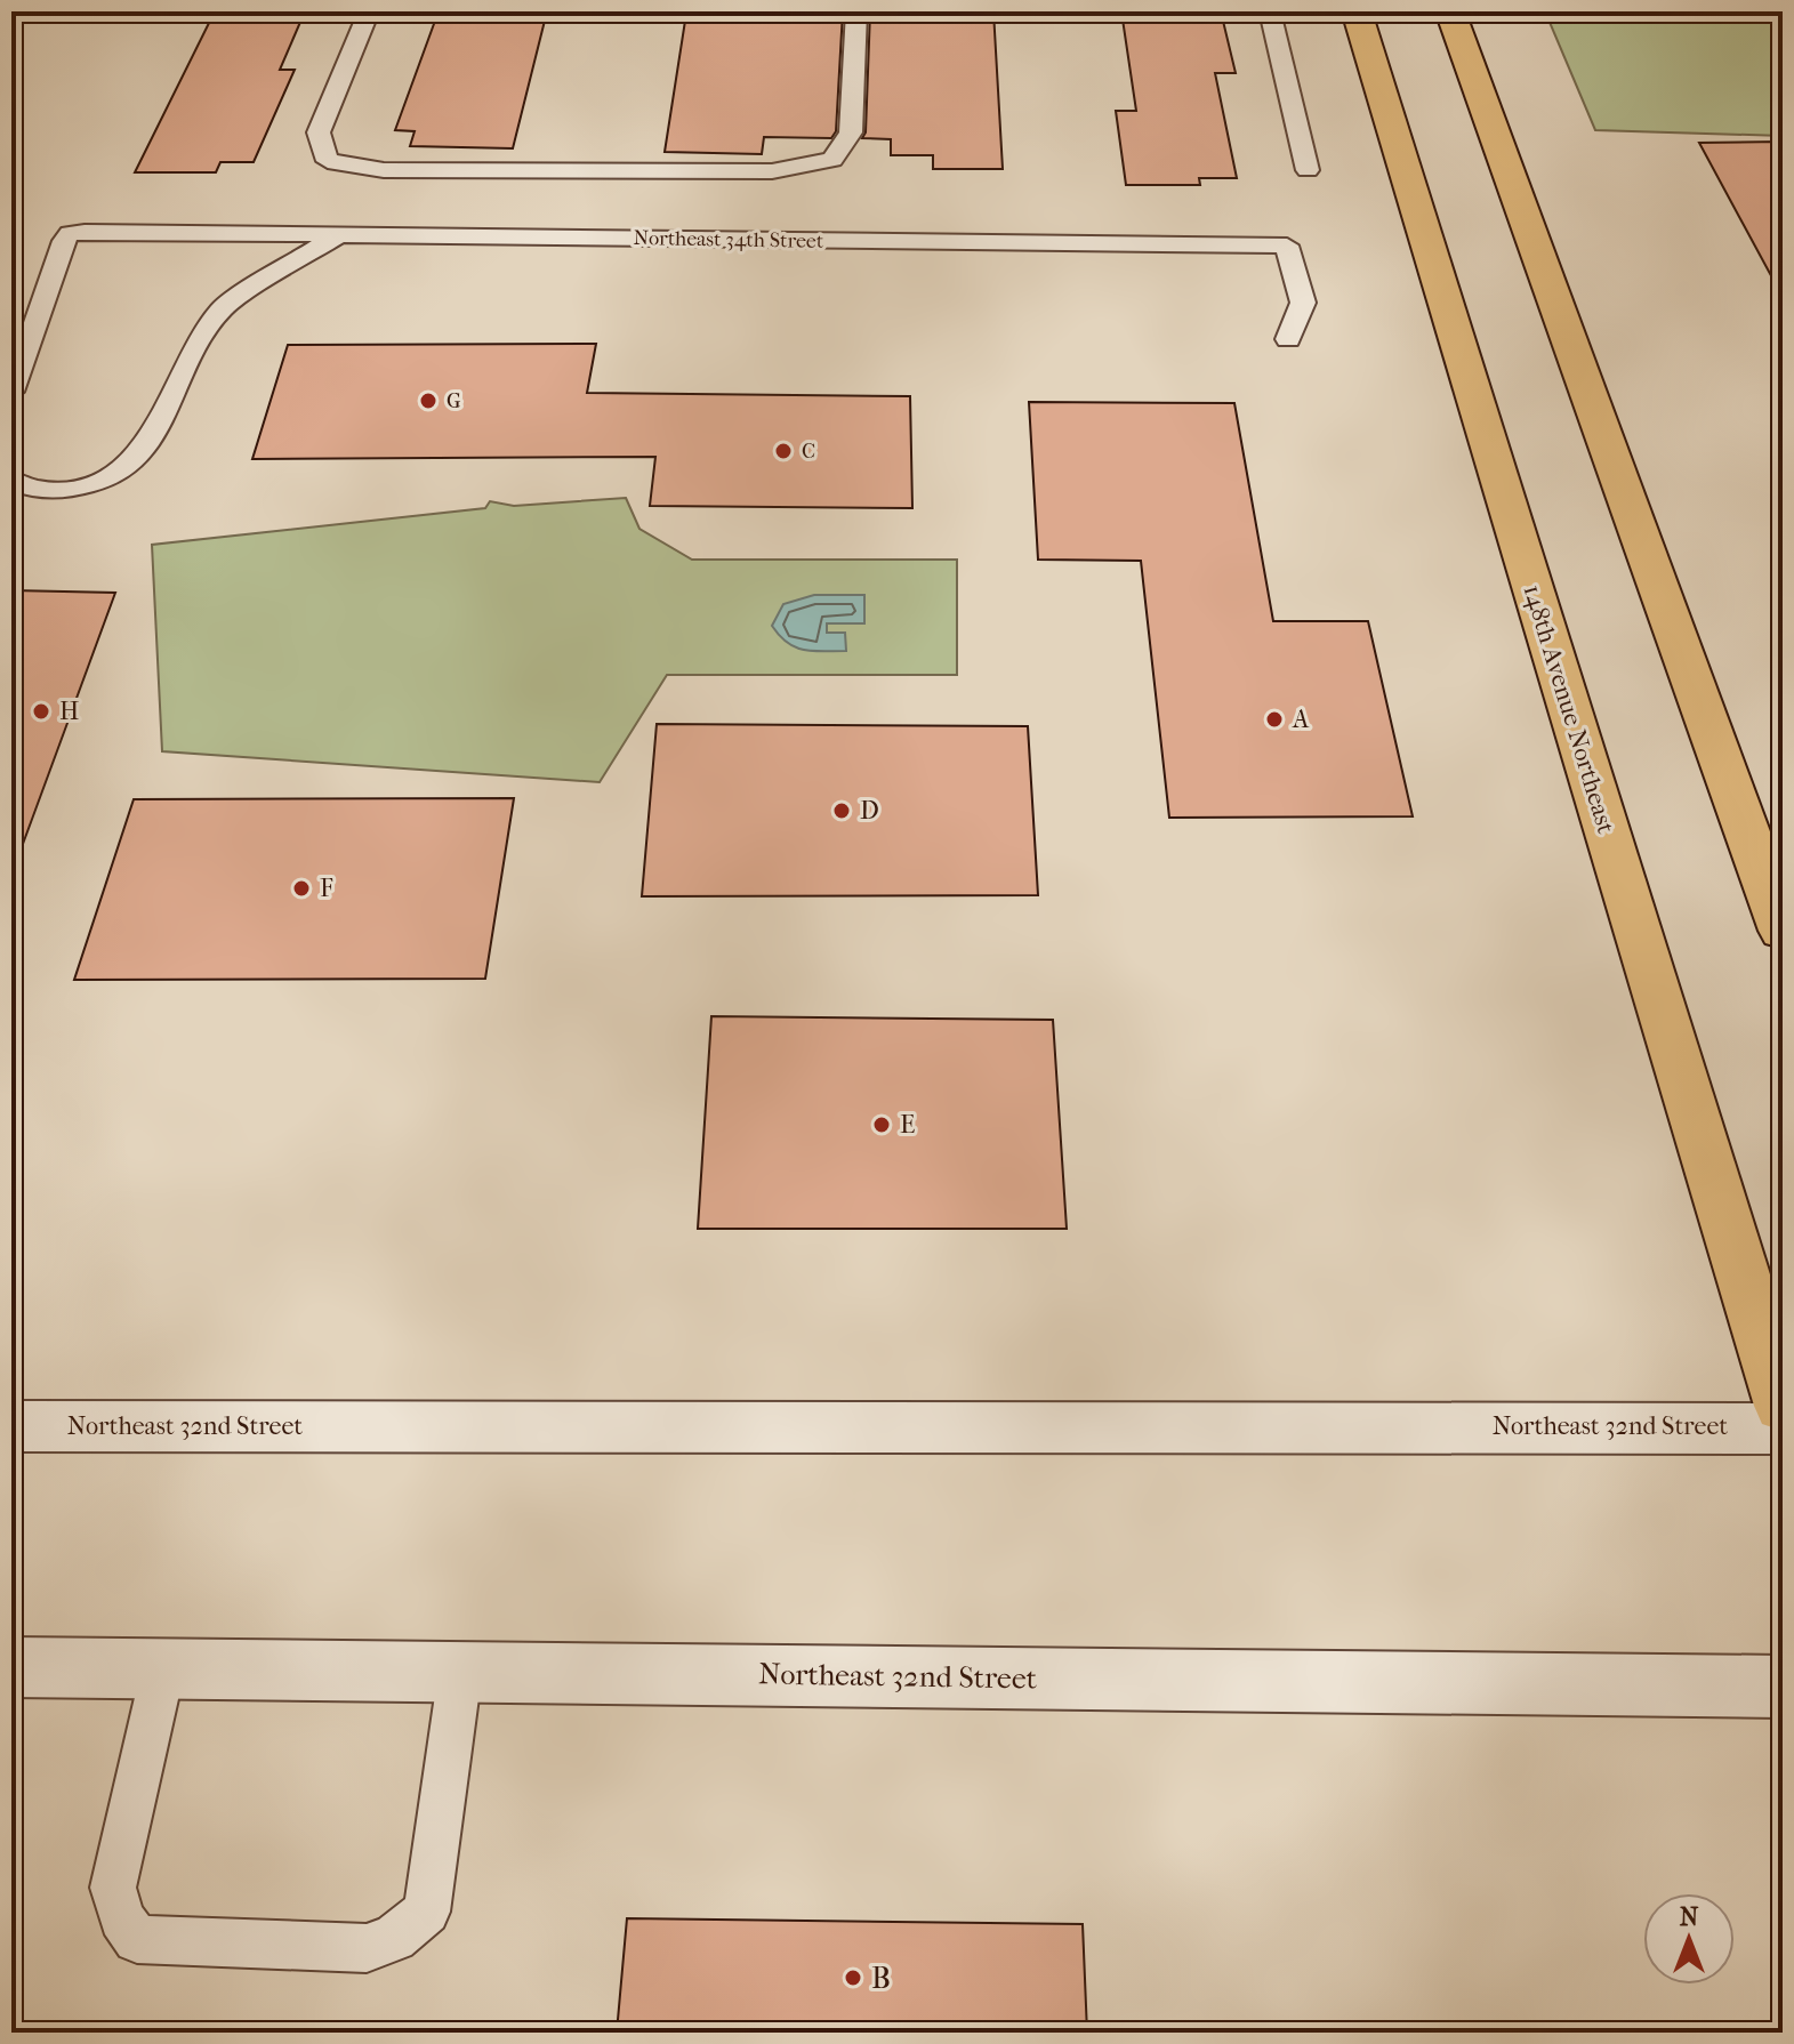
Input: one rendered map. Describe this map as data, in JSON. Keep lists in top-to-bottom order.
{
  "streets": {
    "main road": ["148th Avenue Northeast"],
    "street": ["Northeast 32nd Street"],
    "lane": ["Northeast 34th Street"]
  },
  "places": [
    "G",
    "C",
    "H",
    "A",
    "D",
    "F",
    "E",
    "B"
  ],
  "north": "top"
}
